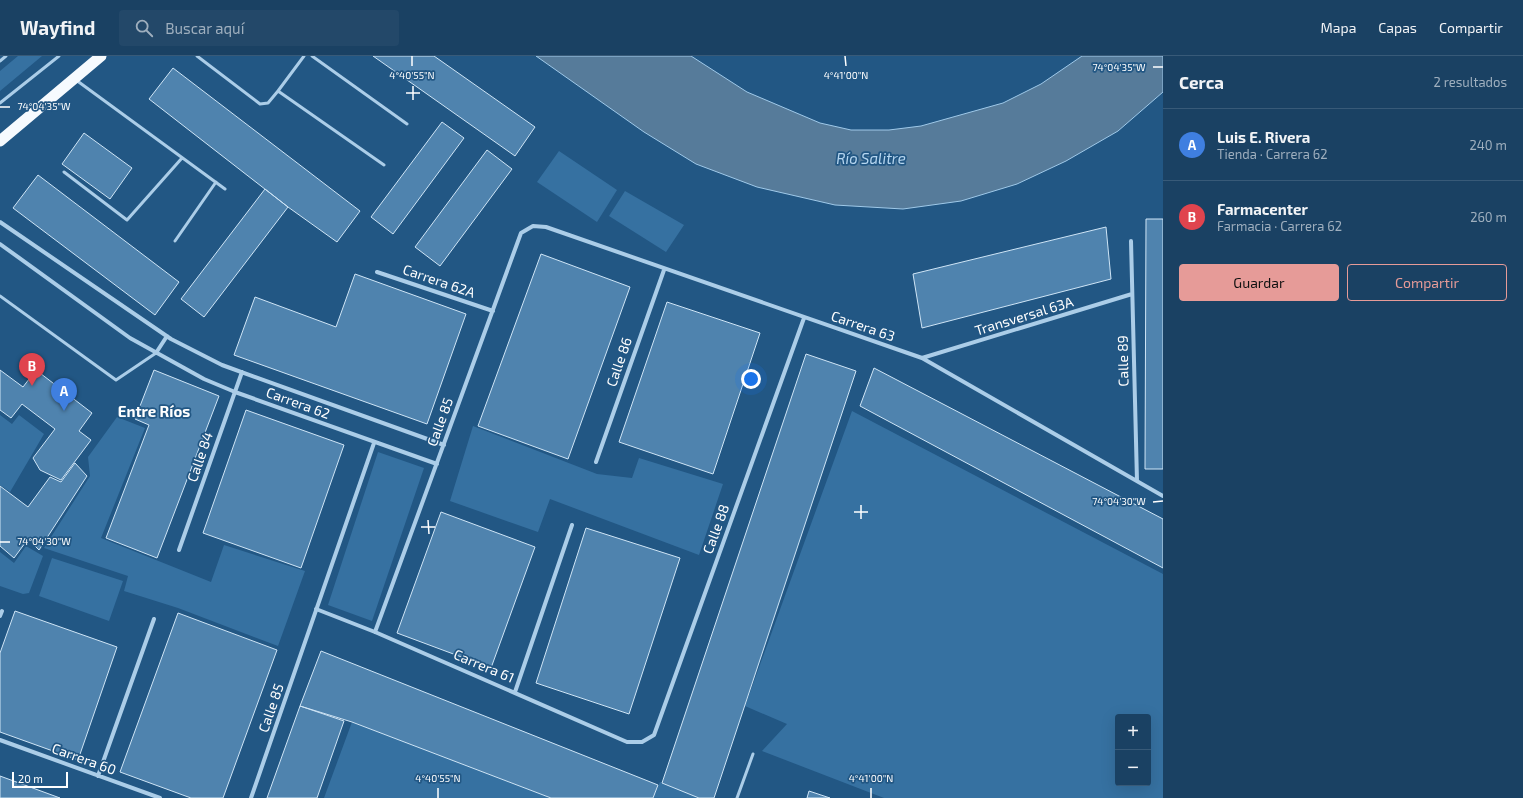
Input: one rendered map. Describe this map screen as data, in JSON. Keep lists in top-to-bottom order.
{
  "streets": {
    "street": [
      "Carrera 62A",
      "Transversal 63A",
      "Carrera 63",
      "Calle 89",
      "Calle 86",
      "Carrera 62",
      "Calle 85",
      "Calle 84",
      "Calle 88",
      "Carrera 61",
      "Carrera 60"
    ]
  },
  "crossings": [
    ["Carrera 62A", "Calle 85"],
    ["Transversal 63A", "Carrera 63"],
    ["Transversal 63A", "Calle 89"],
    ["Carrera 63", "Calle 89"],
    ["Carrera 63", "Calle 86"],
    ["Carrera 63", "Calle 85"],
    ["Carrera 63", "Calle 88"],
    ["Carrera 62", "Calle 85"],
    ["Carrera 62", "Calle 84"],
    ["Calle 85", "Carrera 61"],
    ["Calle 88", "Carrera 61"]
  ],
  "districts": ["Entre Ríos"],
  "water": ["Río Salitre"],
  "scale_bar": "20 m",
  "page": {
    "header": "Wayfind",
    "search": "Buscar aquí",
    "nav": ["Mapa", "Capas", "Compartir"],
    "heading": ["Cerca", "2 resultados"],
    "list": [
      {
        "mark": "A",
        "name": "Luis E. Rivera",
        "note": "Tienda · Carrera 62",
        "value": "240 m"
      },
      {
        "mark": "B",
        "name": "Farmacenter",
        "note": "Farmacia · Carrera 62",
        "value": "260 m"
      }
    ],
    "buttons": ["Guardar", "Compartir"],
    "pins": ["B", "A"],
    "map_buttons": ["+", "−"],
    "scale": "20 m"
  },
  "coordinates": [
    "74°04'35\"W",
    "4°40'55\"N",
    "4°41'00\"N",
    "74°04'30\"W"
  ]
}
